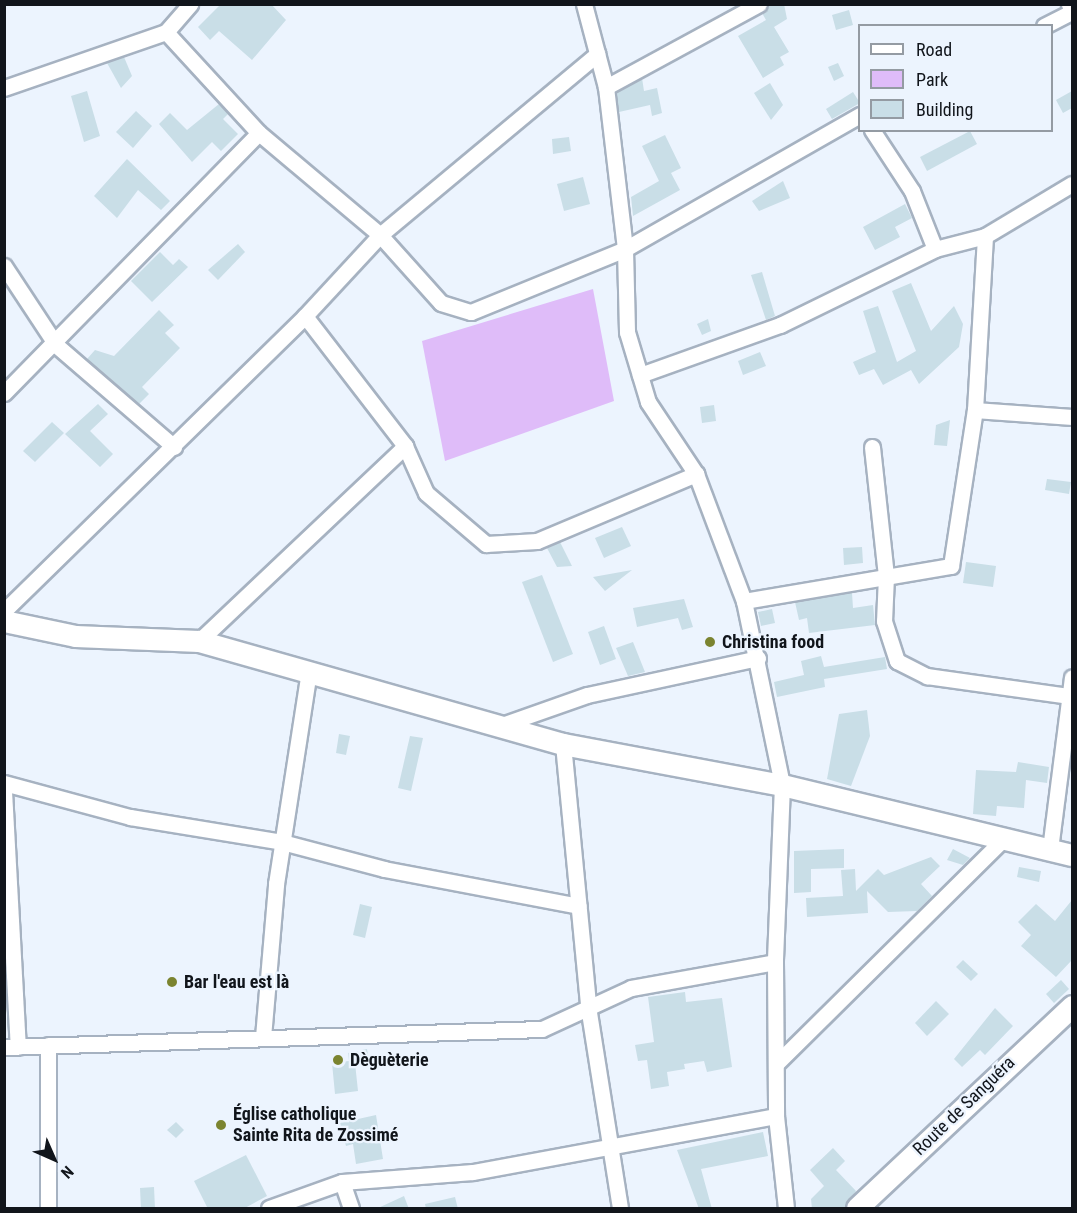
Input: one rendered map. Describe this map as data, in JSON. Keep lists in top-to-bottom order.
{
  "streets": {
    "street": ["Route de Sanguéra"]
  },
  "places": [
    "Christina food",
    "Bar l'eau est là",
    "Dèguèterie",
    "Église catholique Sainte Rita de Zossimé"
  ],
  "legend": ["Road", "Park", "Building"],
  "north": "bottom right"
}
